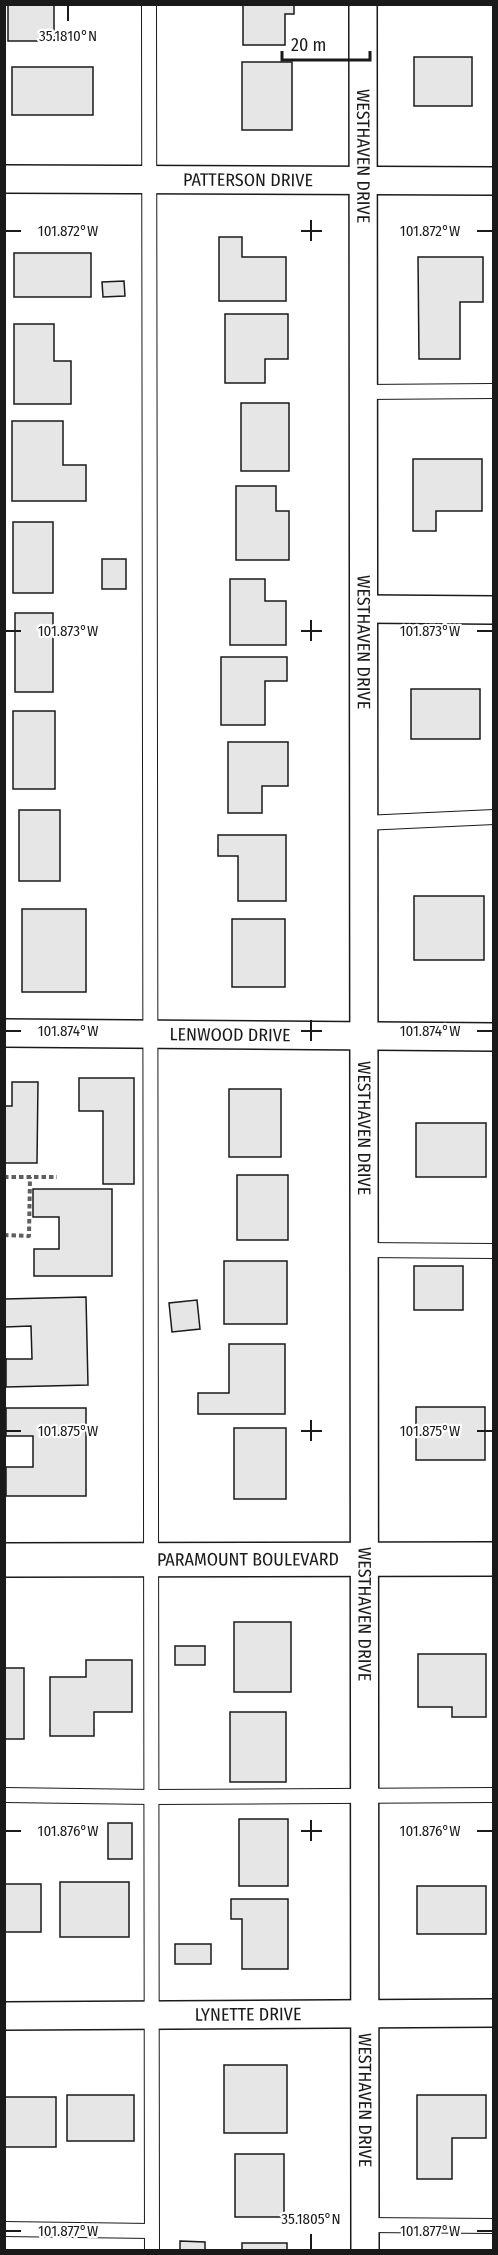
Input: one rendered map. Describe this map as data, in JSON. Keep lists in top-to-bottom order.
{
  "streets": {
    "main road": ["PARAMOUNT BOULEVARD"],
    "street": [
      "WESTHAVEN DRIVE",
      "PATTERSON DRIVE",
      "LENWOOD DRIVE",
      "LYNETTE DRIVE"
    ]
  },
  "crossings": [
    ["WESTHAVEN DRIVE", "PATTERSON DRIVE"],
    ["WESTHAVEN DRIVE", "LENWOOD DRIVE"],
    ["WESTHAVEN DRIVE", "PARAMOUNT BOULEVARD"],
    ["WESTHAVEN DRIVE", "LYNETTE DRIVE"]
  ],
  "scale_bar": "20 m",
  "coordinates": [
    "35.1810°N",
    "101.872°W",
    "101.873°W",
    "101.874°W",
    "101.875°W",
    "101.876°W",
    "35.1805°N",
    "101.877°W"
  ]
}
